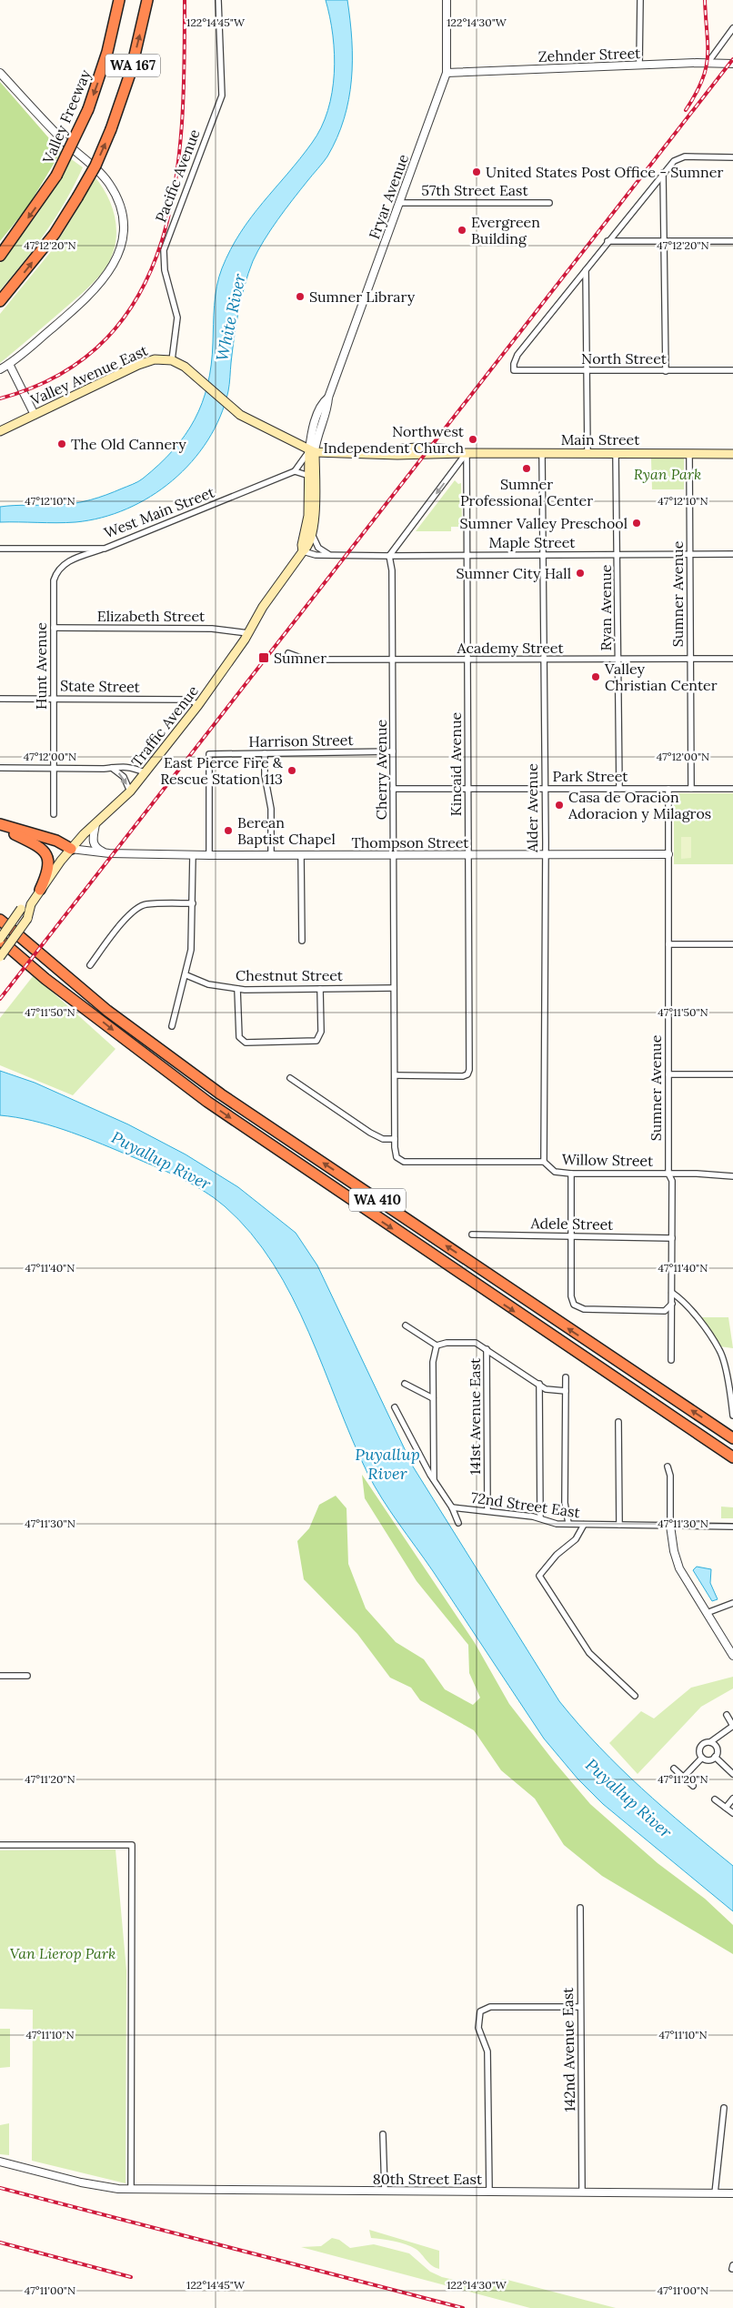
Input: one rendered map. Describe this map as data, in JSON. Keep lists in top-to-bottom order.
{
  "streets": {
    "highway": ["WA 167", "Valley Freeway", "WA 410"],
    "main road": ["Valley Avenue East", "Main Street", "Traffic Avenue"],
    "street": [
      "Zehnder Street",
      "Pacific Avenue",
      "57th Street East",
      "Fryar Avenue",
      "North Street",
      "West Main Street",
      "Maple Street",
      "Sumner Avenue",
      "Ryan Avenue",
      "Elizabeth Street",
      "Academy Street",
      "Hunt Avenue",
      "State Street",
      "Harrison Street",
      "Kincaid Avenue",
      "Cherry Avenue",
      "Park Street",
      "Alder Avenue",
      "Thompson Street",
      "Chestnut Street",
      "Willow Street",
      "Adele Street",
      "141st Avenue East",
      "72nd Street East",
      "142nd Avenue East",
      "80th Street East"
    ]
  },
  "crossings": [
    ["Zehnder Street", "Fryar Avenue"],
    ["Pacific Avenue", "Valley Avenue East"],
    ["57th Street East", "Fryar Avenue"],
    ["Fryar Avenue", "Valley Avenue East"],
    ["Fryar Avenue", "Main Street"],
    ["Valley Avenue East", "Main Street"],
    ["Main Street", "Sumner Avenue"],
    ["Main Street", "Ryan Avenue"],
    ["Main Street", "Kincaid Avenue"],
    ["Main Street", "Alder Avenue"],
    ["West Main Street", "Hunt Avenue"],
    ["Maple Street", "Sumner Avenue"],
    ["Maple Street", "Ryan Avenue"],
    ["Maple Street", "Traffic Avenue"],
    ["Maple Street", "Kincaid Avenue"],
    ["Maple Street", "Cherry Avenue"],
    ["Maple Street", "Alder Avenue"],
    ["Sumner Avenue", "Academy Street"],
    ["Sumner Avenue", "Park Street"],
    ["Sumner Avenue", "Thompson Street"],
    ["Sumner Avenue", "Willow Street"],
    ["Sumner Avenue", "Adele Street"],
    ["Ryan Avenue", "Academy Street"],
    ["Ryan Avenue", "Park Street"],
    ["Elizabeth Street", "Hunt Avenue"],
    ["Elizabeth Street", "Traffic Avenue"],
    ["Academy Street", "Kincaid Avenue"],
    ["Academy Street", "Cherry Avenue"],
    ["Academy Street", "Alder Avenue"],
    ["Hunt Avenue", "State Street"],
    ["State Street", "Traffic Avenue"],
    ["Traffic Avenue", "Thompson Street"],
    ["Harrison Street", "Cherry Avenue"],
    ["Harrison Street", "Thompson Street"],
    ["Kincaid Avenue", "Cherry Avenue"],
    ["Kincaid Avenue", "Park Street"],
    ["Kincaid Avenue", "Thompson Street"],
    ["Cherry Avenue", "Park Street"],
    ["Cherry Avenue", "Thompson Street"],
    ["Cherry Avenue", "Chestnut Street"],
    ["Cherry Avenue", "Willow Street"],
    ["Park Street", "Alder Avenue"],
    ["Alder Avenue", "Thompson Street"],
    ["Alder Avenue", "Willow Street"],
    ["141st Avenue East", "72nd Street East"],
    ["142nd Avenue East", "80th Street East"]
  ],
  "water": ["White River", "Puyallup River"],
  "parks": ["Ryan Park", "Van Lierop Park"],
  "places": {
    "other": [
      "United States Post Office - Sumner",
      "Evergreen Building",
      "Sumner Library",
      "Northwest Independent Church",
      "The Old Cannery",
      "Sumner Professional Center",
      "Sumner Valley Preschool",
      "Sumner City Hall",
      "Valley Christian Center",
      "East Pierce Fire & Rescue Station 113",
      "Casa de Oracion Adoracion y Milagros",
      "Berean Baptist Chapel"
    ],
    "transit": ["Sumner"]
  },
  "coordinates": [
    "122°14'45\"W",
    "122°14'30\"W",
    "47°12'20\"N",
    "47°12'10\"N",
    "47°12'00\"N",
    "47°11'50\"N",
    "47°11'40\"N",
    "47°11'30\"N",
    "47°11'20\"N",
    "47°11'10\"N",
    "47°11'00\"N"
  ]
}
